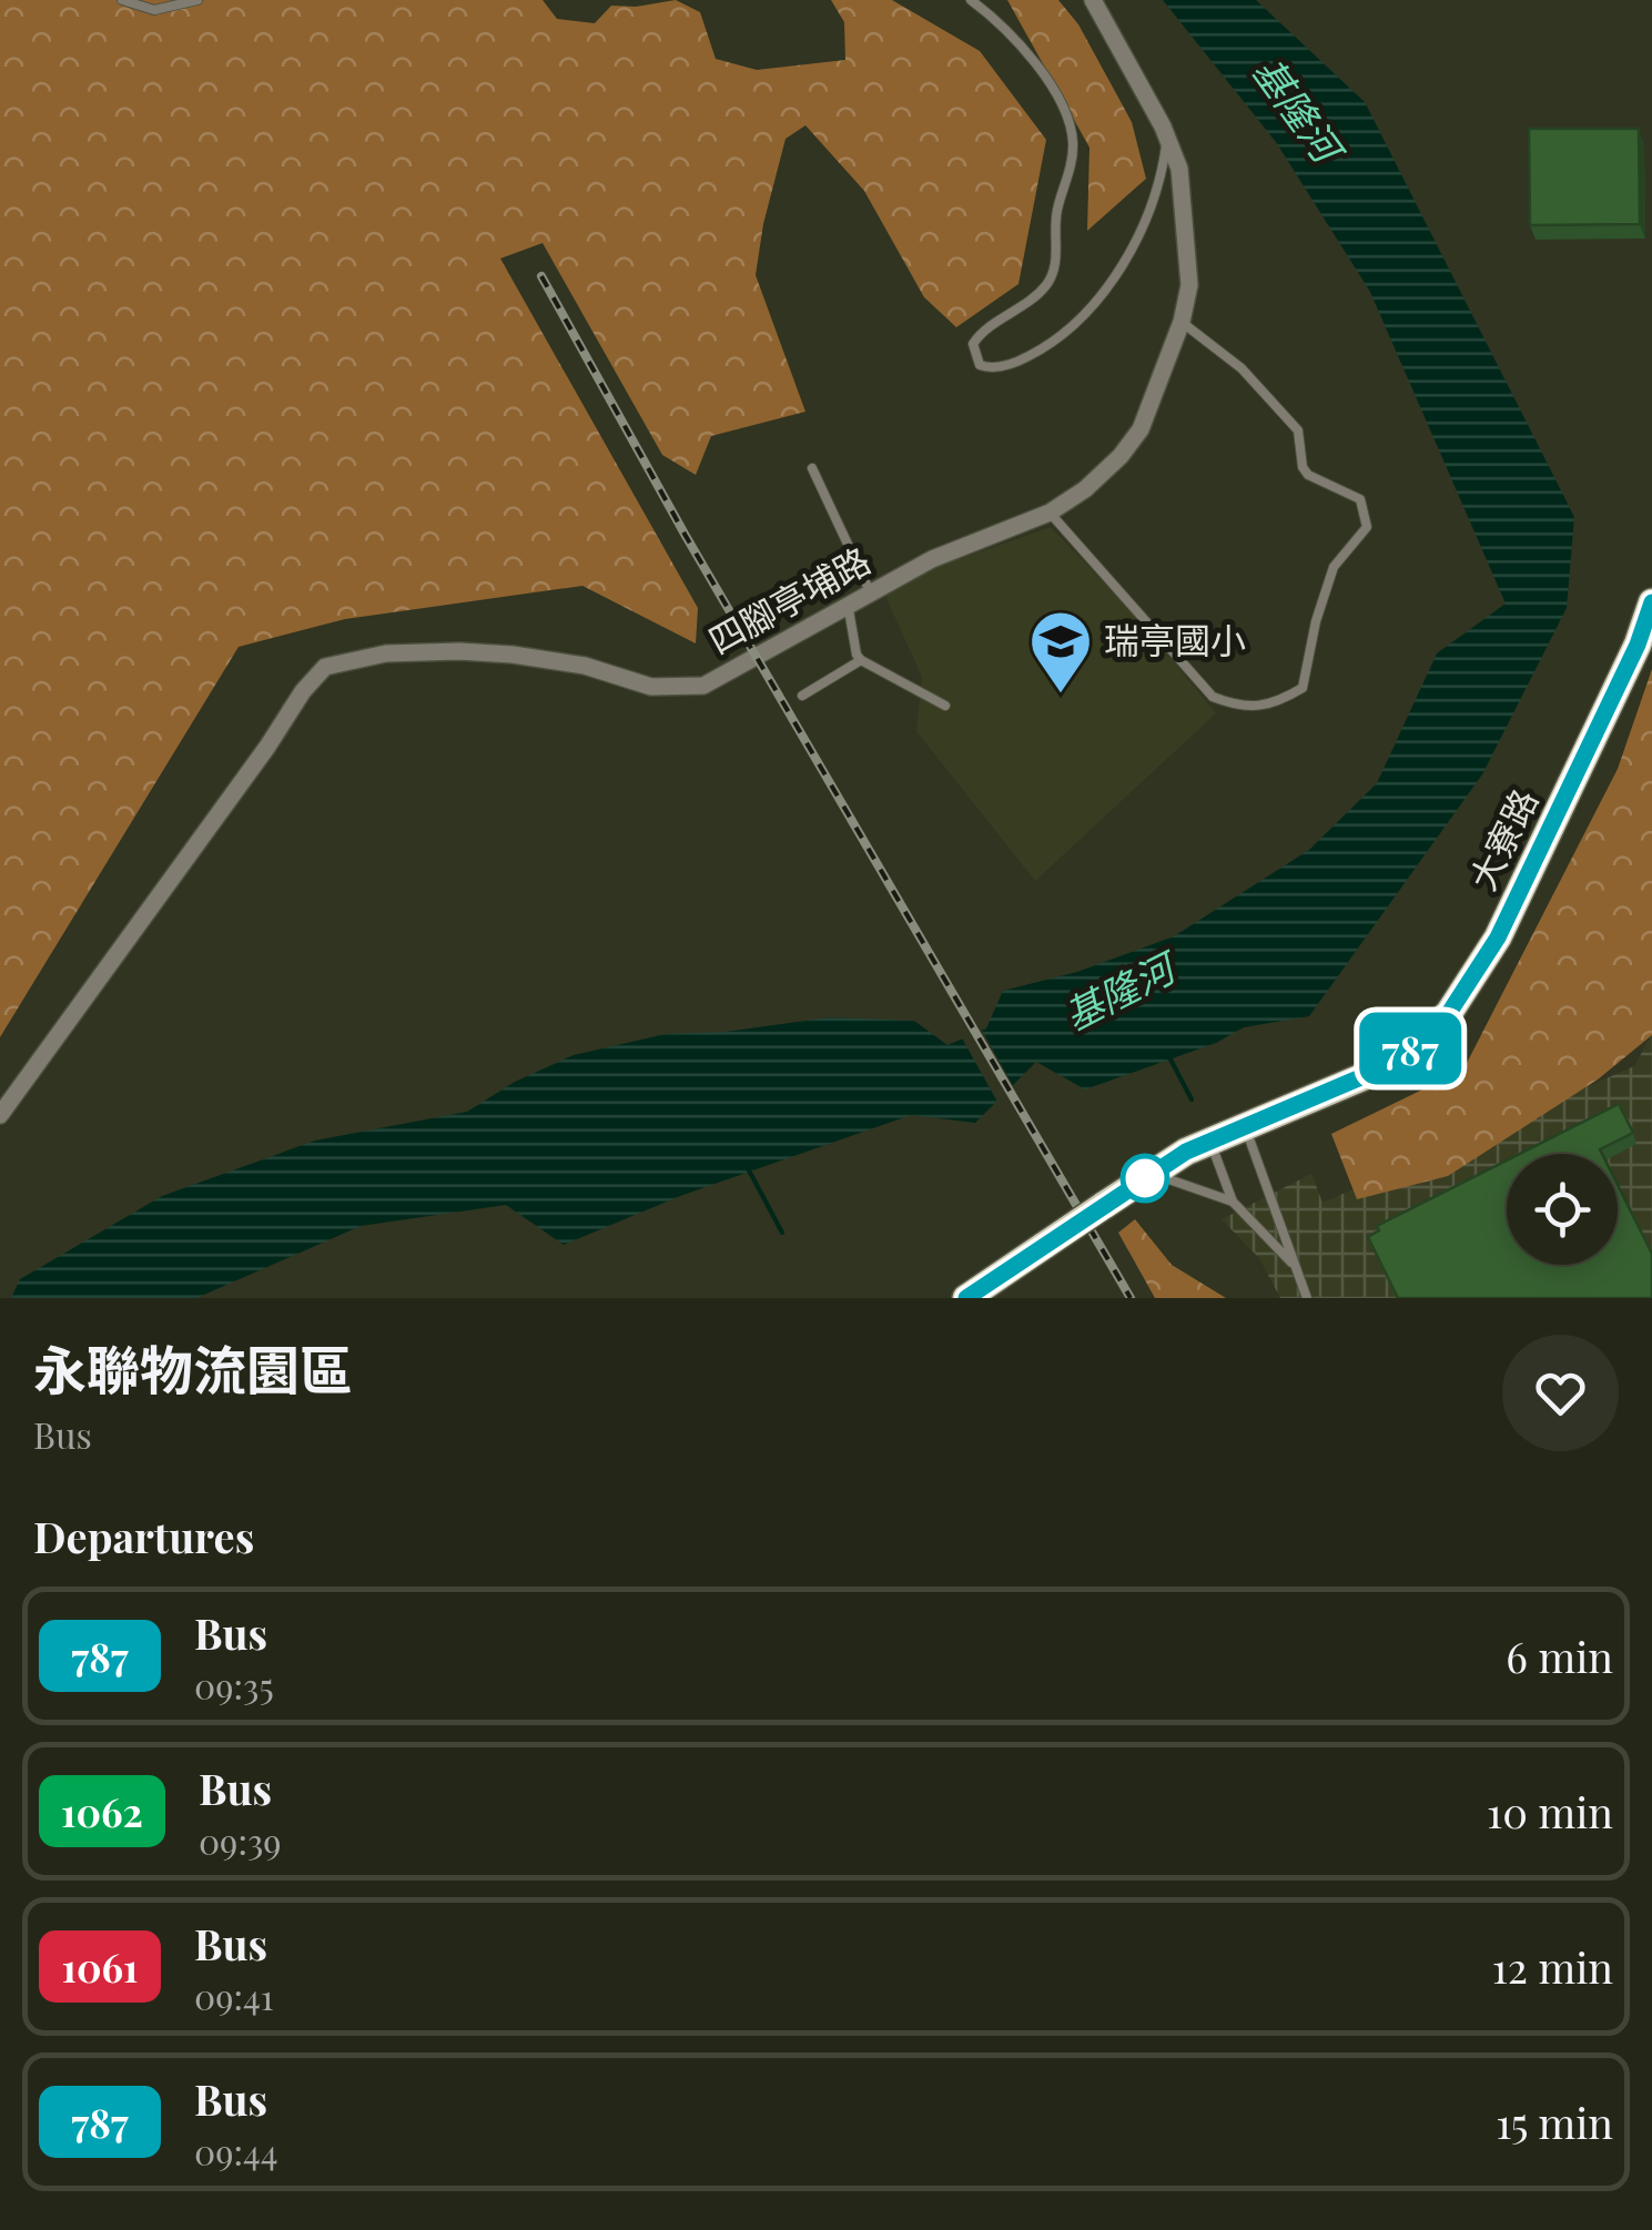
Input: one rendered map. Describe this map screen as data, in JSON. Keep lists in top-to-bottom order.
{
  "streets": {
    "main road": ["大寮路"],
    "street": ["四腳亭埔路"]
  },
  "water": ["基隆河"],
  "places": {
    "school or university": ["瑞亭國小"]
  },
  "lines": ["bus line 787"],
  "page": {
    "on_map": "787",
    "heading": [
      ["永聯物流園區", "Bus"],
      "Departures"
    ],
    "list": [
      {
        "mark": "787",
        "name": "Bus",
        "note": "09:35",
        "value": "6 min"
      },
      {
        "mark": "1062",
        "name": "Bus",
        "note": "09:39",
        "value": "10 min"
      },
      {
        "mark": "1061",
        "name": "Bus",
        "note": "09:41",
        "value": "12 min"
      },
      {
        "mark": "787",
        "name": "Bus",
        "note": "09:44",
        "value": "15 min"
      }
    ]
  }
}
